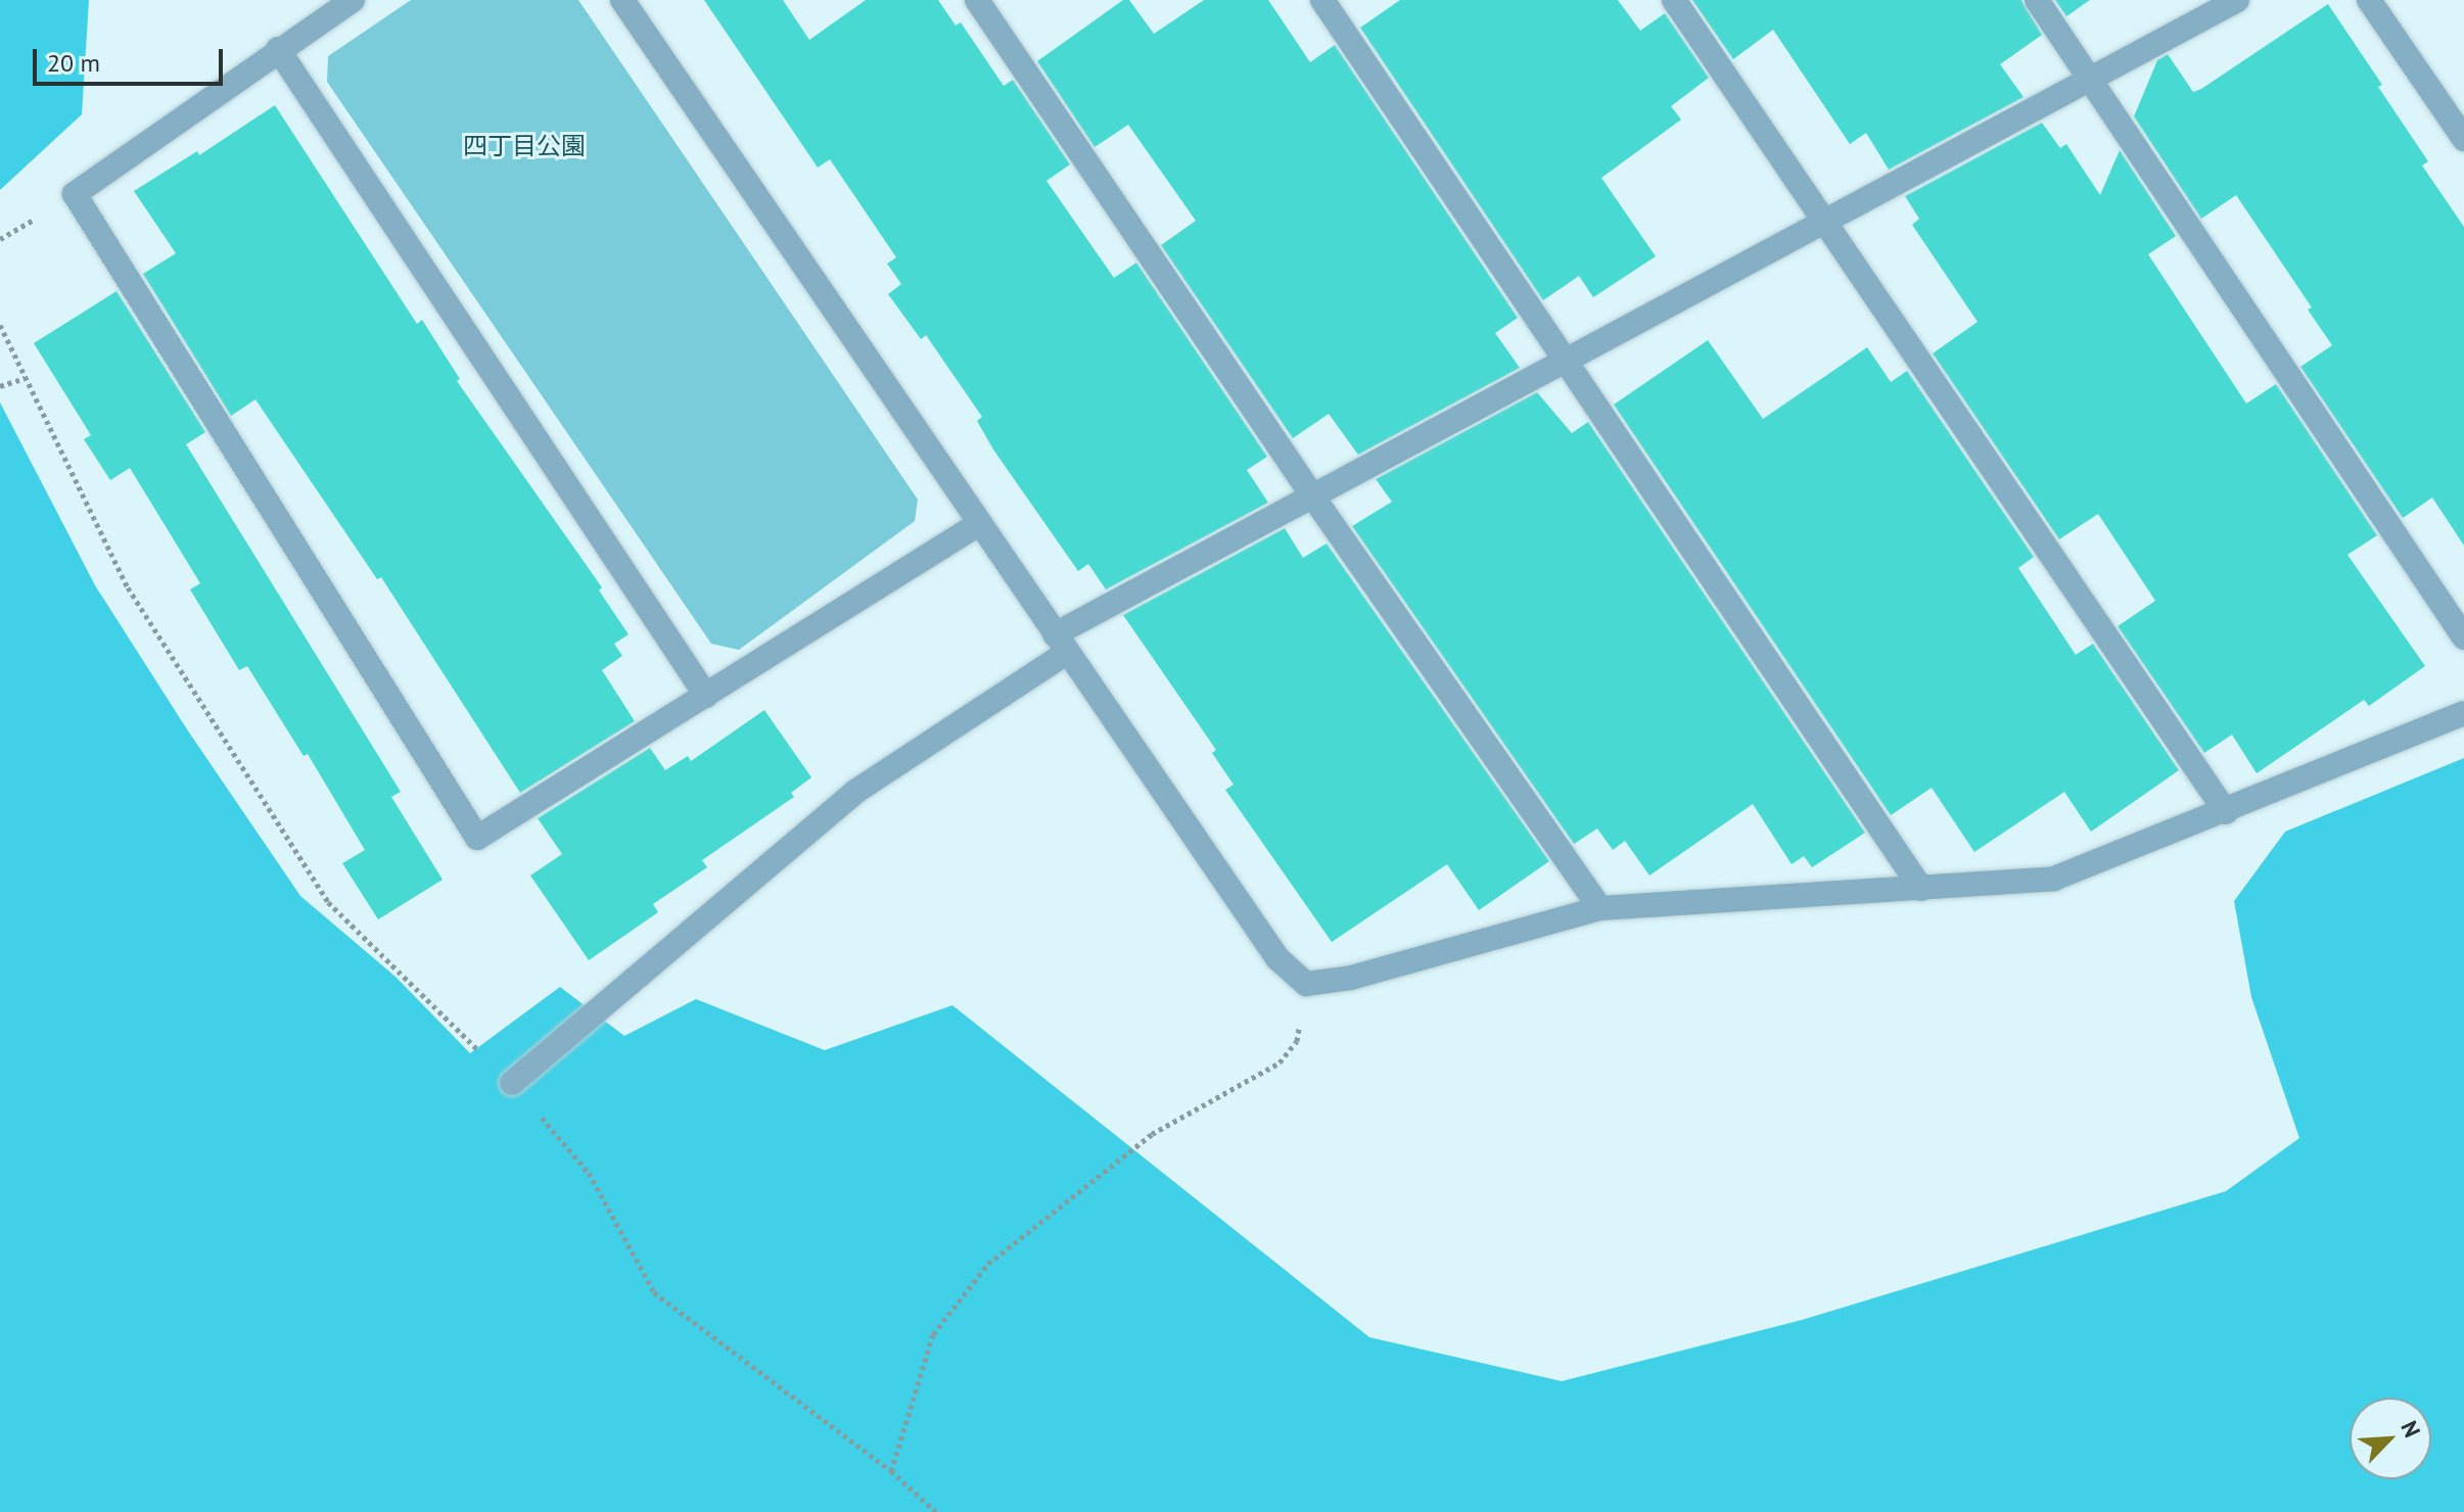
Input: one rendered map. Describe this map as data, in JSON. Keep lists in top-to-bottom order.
{
  "parks": ["四丁目公園"],
  "scale_bar": "20 m",
  "north": "top right"
}
